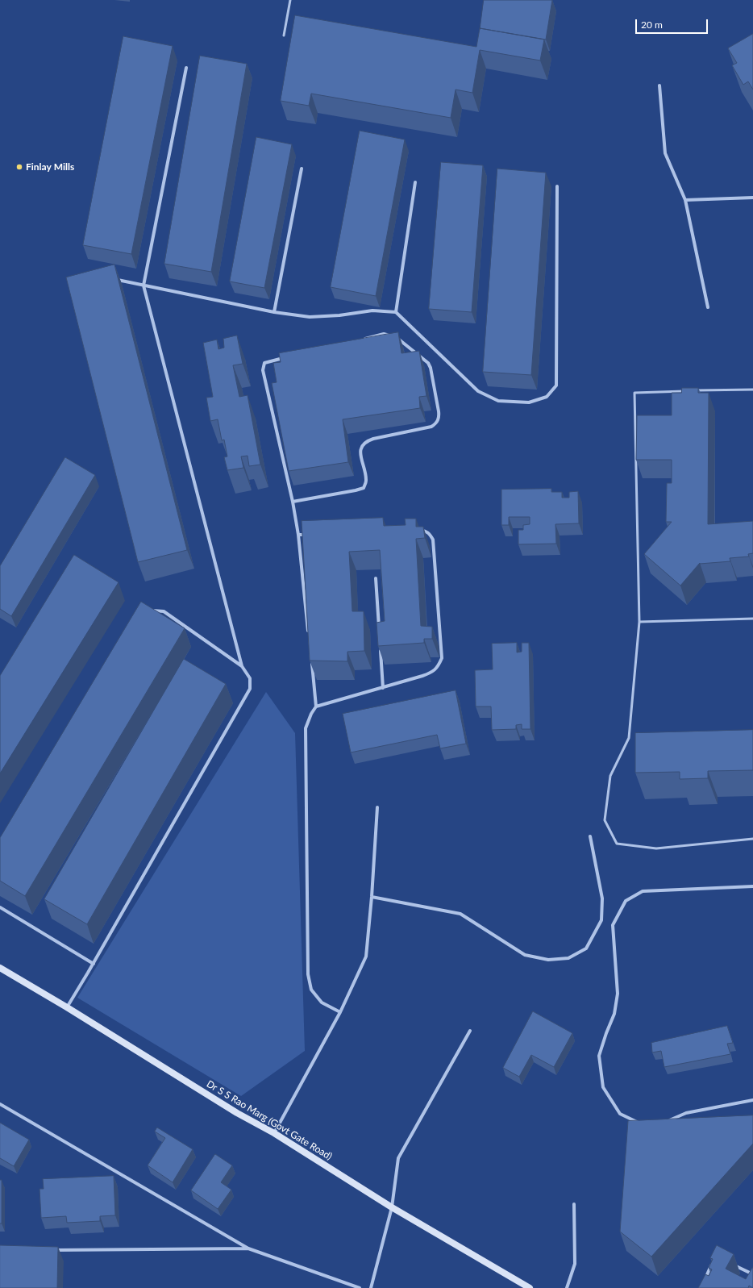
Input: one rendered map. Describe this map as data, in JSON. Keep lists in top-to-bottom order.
{
  "streets": {
    "main road": ["Dr S S Rao Marg (Govt Gate Road)"]
  },
  "places": ["Finlay Mills"],
  "scale_bar": "20 m"
}
